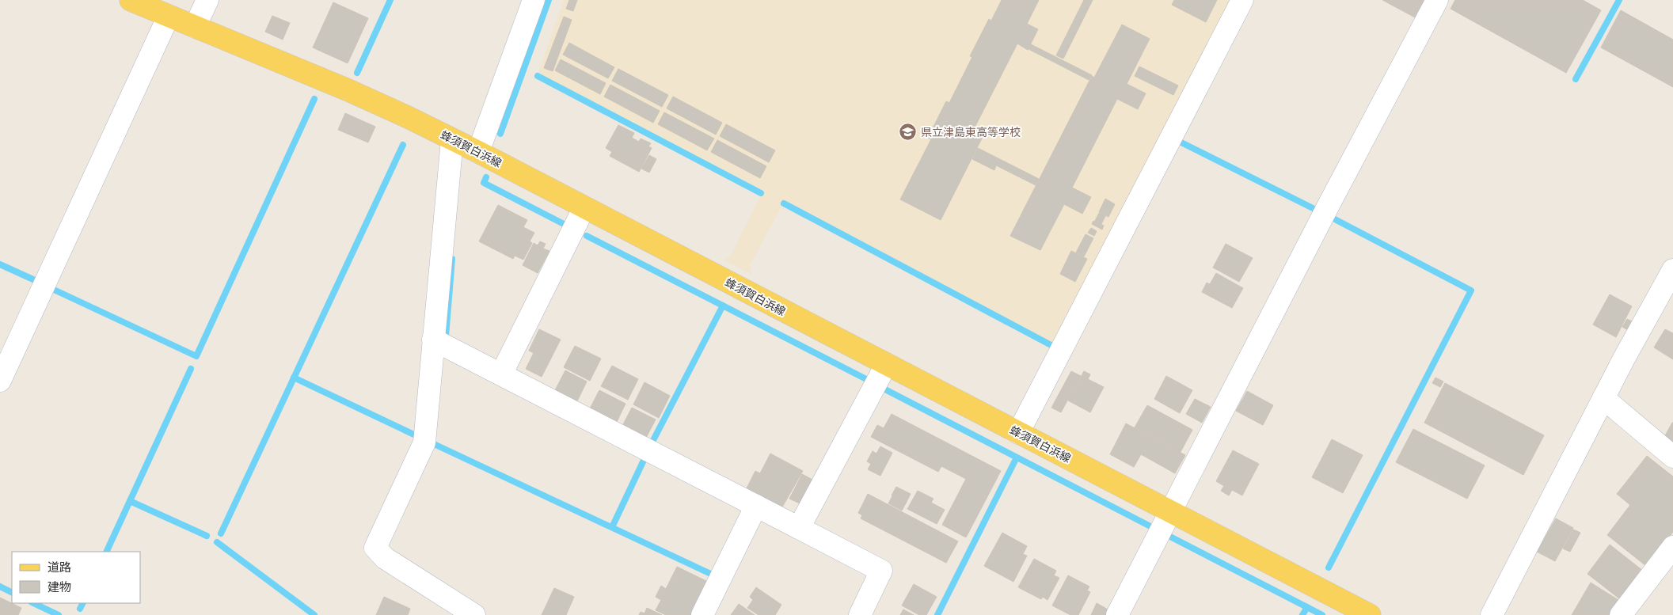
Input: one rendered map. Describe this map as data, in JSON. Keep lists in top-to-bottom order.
{
  "streets": {
    "main road": ["蜂須賀白浜線"]
  },
  "places": {
    "school or university": ["県立津島東高等学校"]
  },
  "legend": ["道路", "建物"]
}
